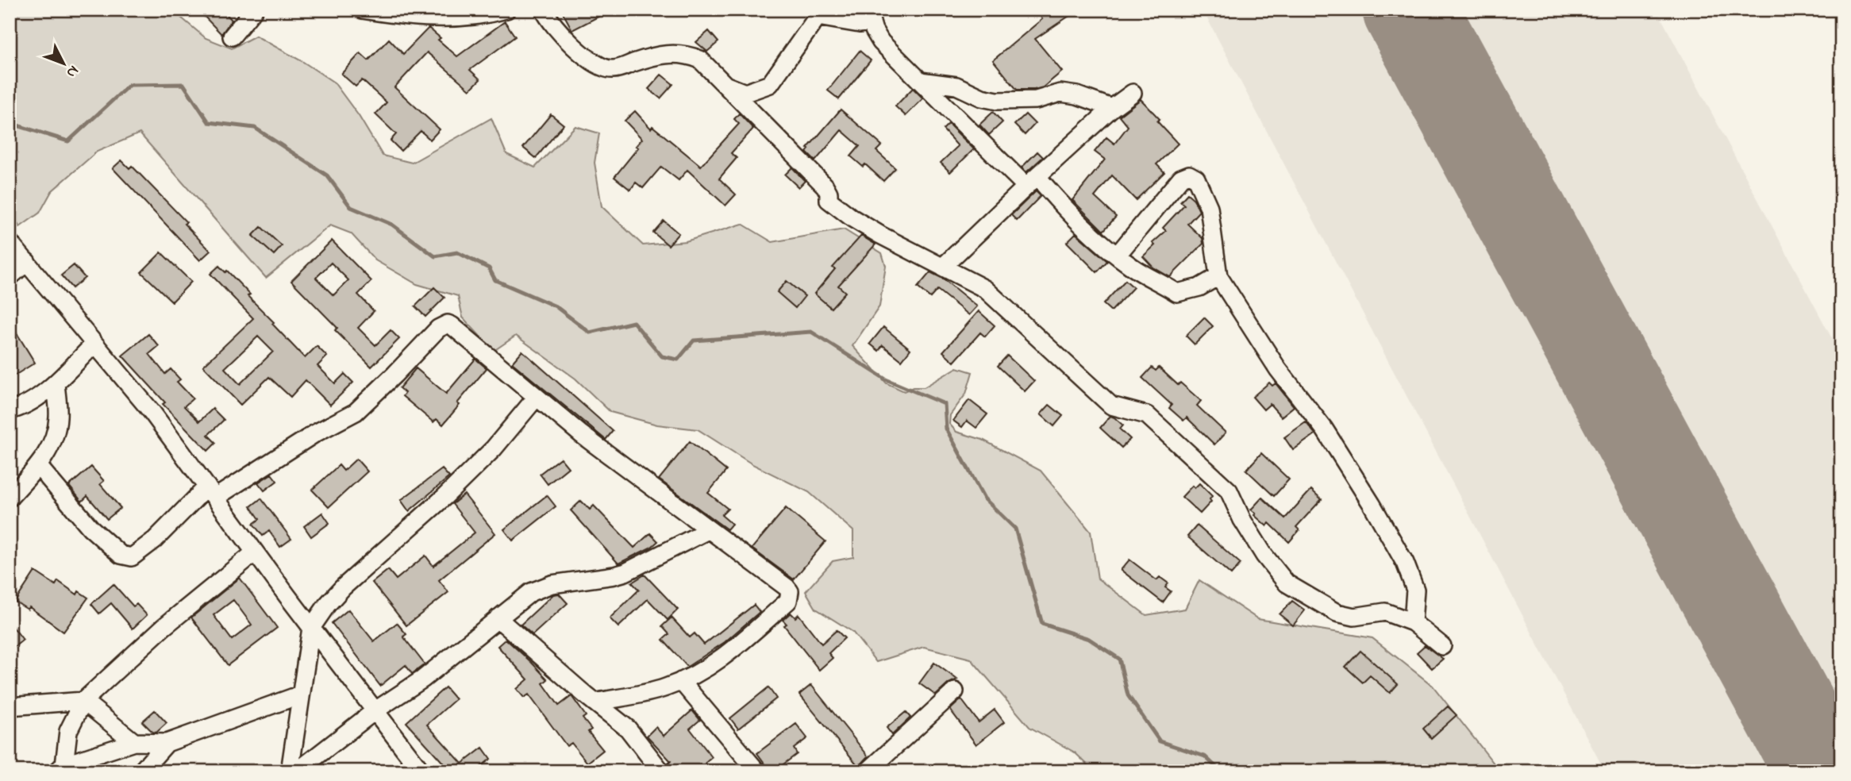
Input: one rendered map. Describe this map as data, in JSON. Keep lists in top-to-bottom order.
{
  "north": "bottom right"
}
